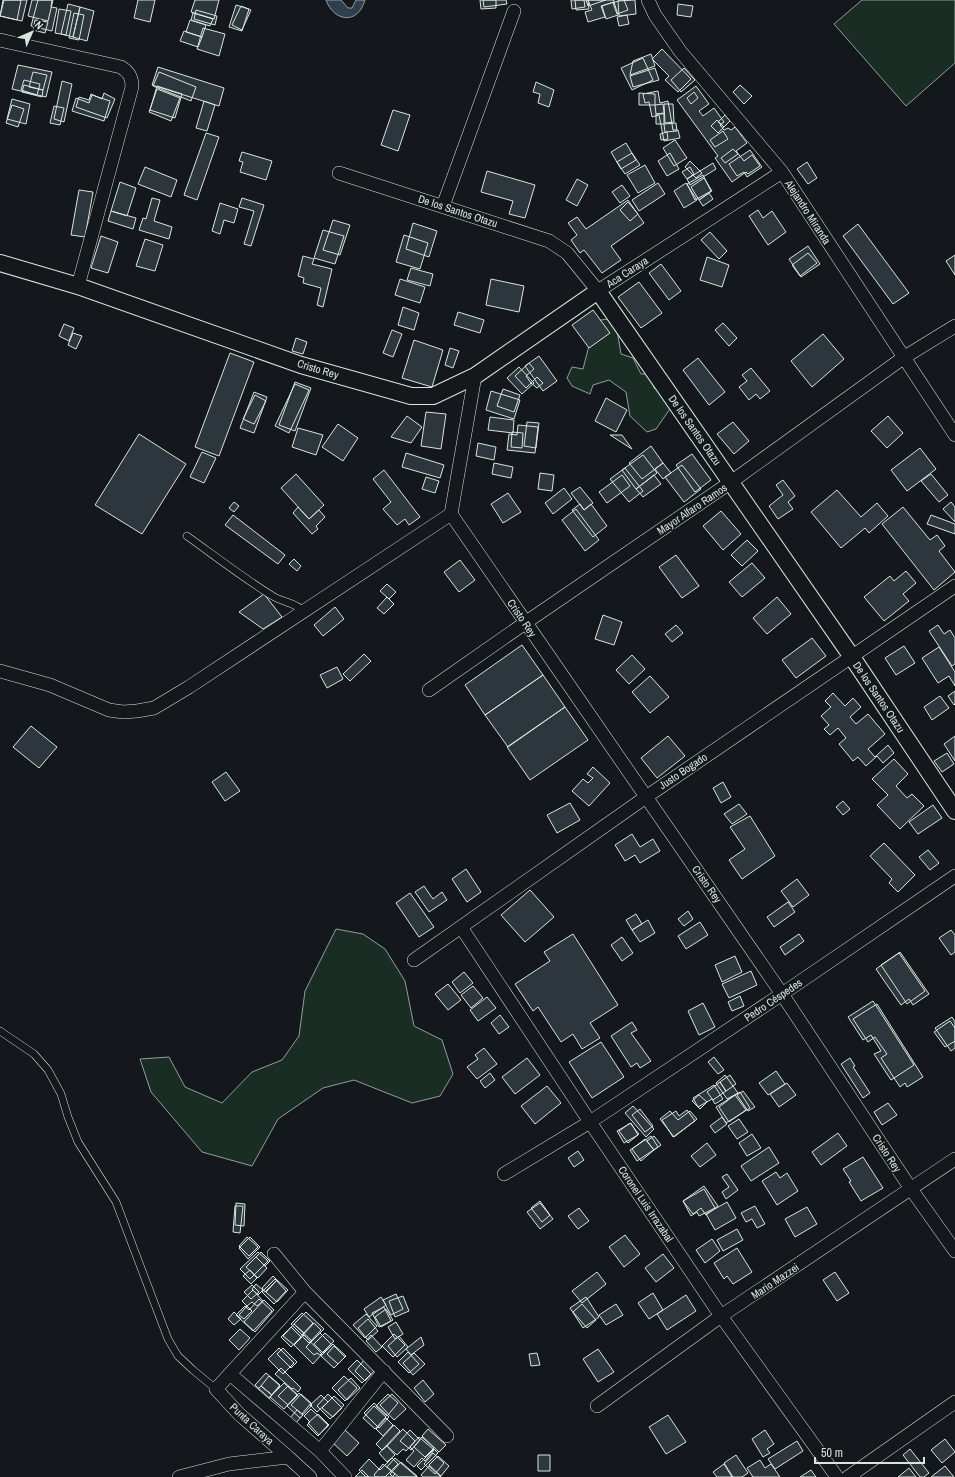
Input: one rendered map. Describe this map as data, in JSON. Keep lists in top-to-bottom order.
{
  "streets": {
    "street": [
      "De los Santos Otazu",
      "Alejandro Miranda",
      "Aca Caraya",
      "Cristo Rey",
      "Mayor Alfaro Ramos",
      "Justo Bogado",
      "Pedro Céspedes",
      "Coronel Luis Irrazabal",
      "Mario Mazzei",
      "Punta Caraya"
    ]
  },
  "crossings": [
    ["De los Santos Otazu", "Aca Caraya"],
    ["De los Santos Otazu", "Mayor Alfaro Ramos"],
    ["De los Santos Otazu", "Justo Bogado"],
    ["Alejandro Miranda", "Aca Caraya"],
    ["Alejandro Miranda", "Mayor Alfaro Ramos"],
    ["Aca Caraya", "Cristo Rey"],
    ["Cristo Rey", "Mayor Alfaro Ramos"],
    ["Cristo Rey", "Justo Bogado"],
    ["Cristo Rey", "Pedro Céspedes"],
    ["Cristo Rey", "Mario Mazzei"],
    ["Justo Bogado", "Coronel Luis Irrazabal"],
    ["Pedro Céspedes", "Coronel Luis Irrazabal"],
    ["Coronel Luis Irrazabal", "Mario Mazzei"]
  ],
  "scale_bar": "50 m",
  "north": "top right"
}
